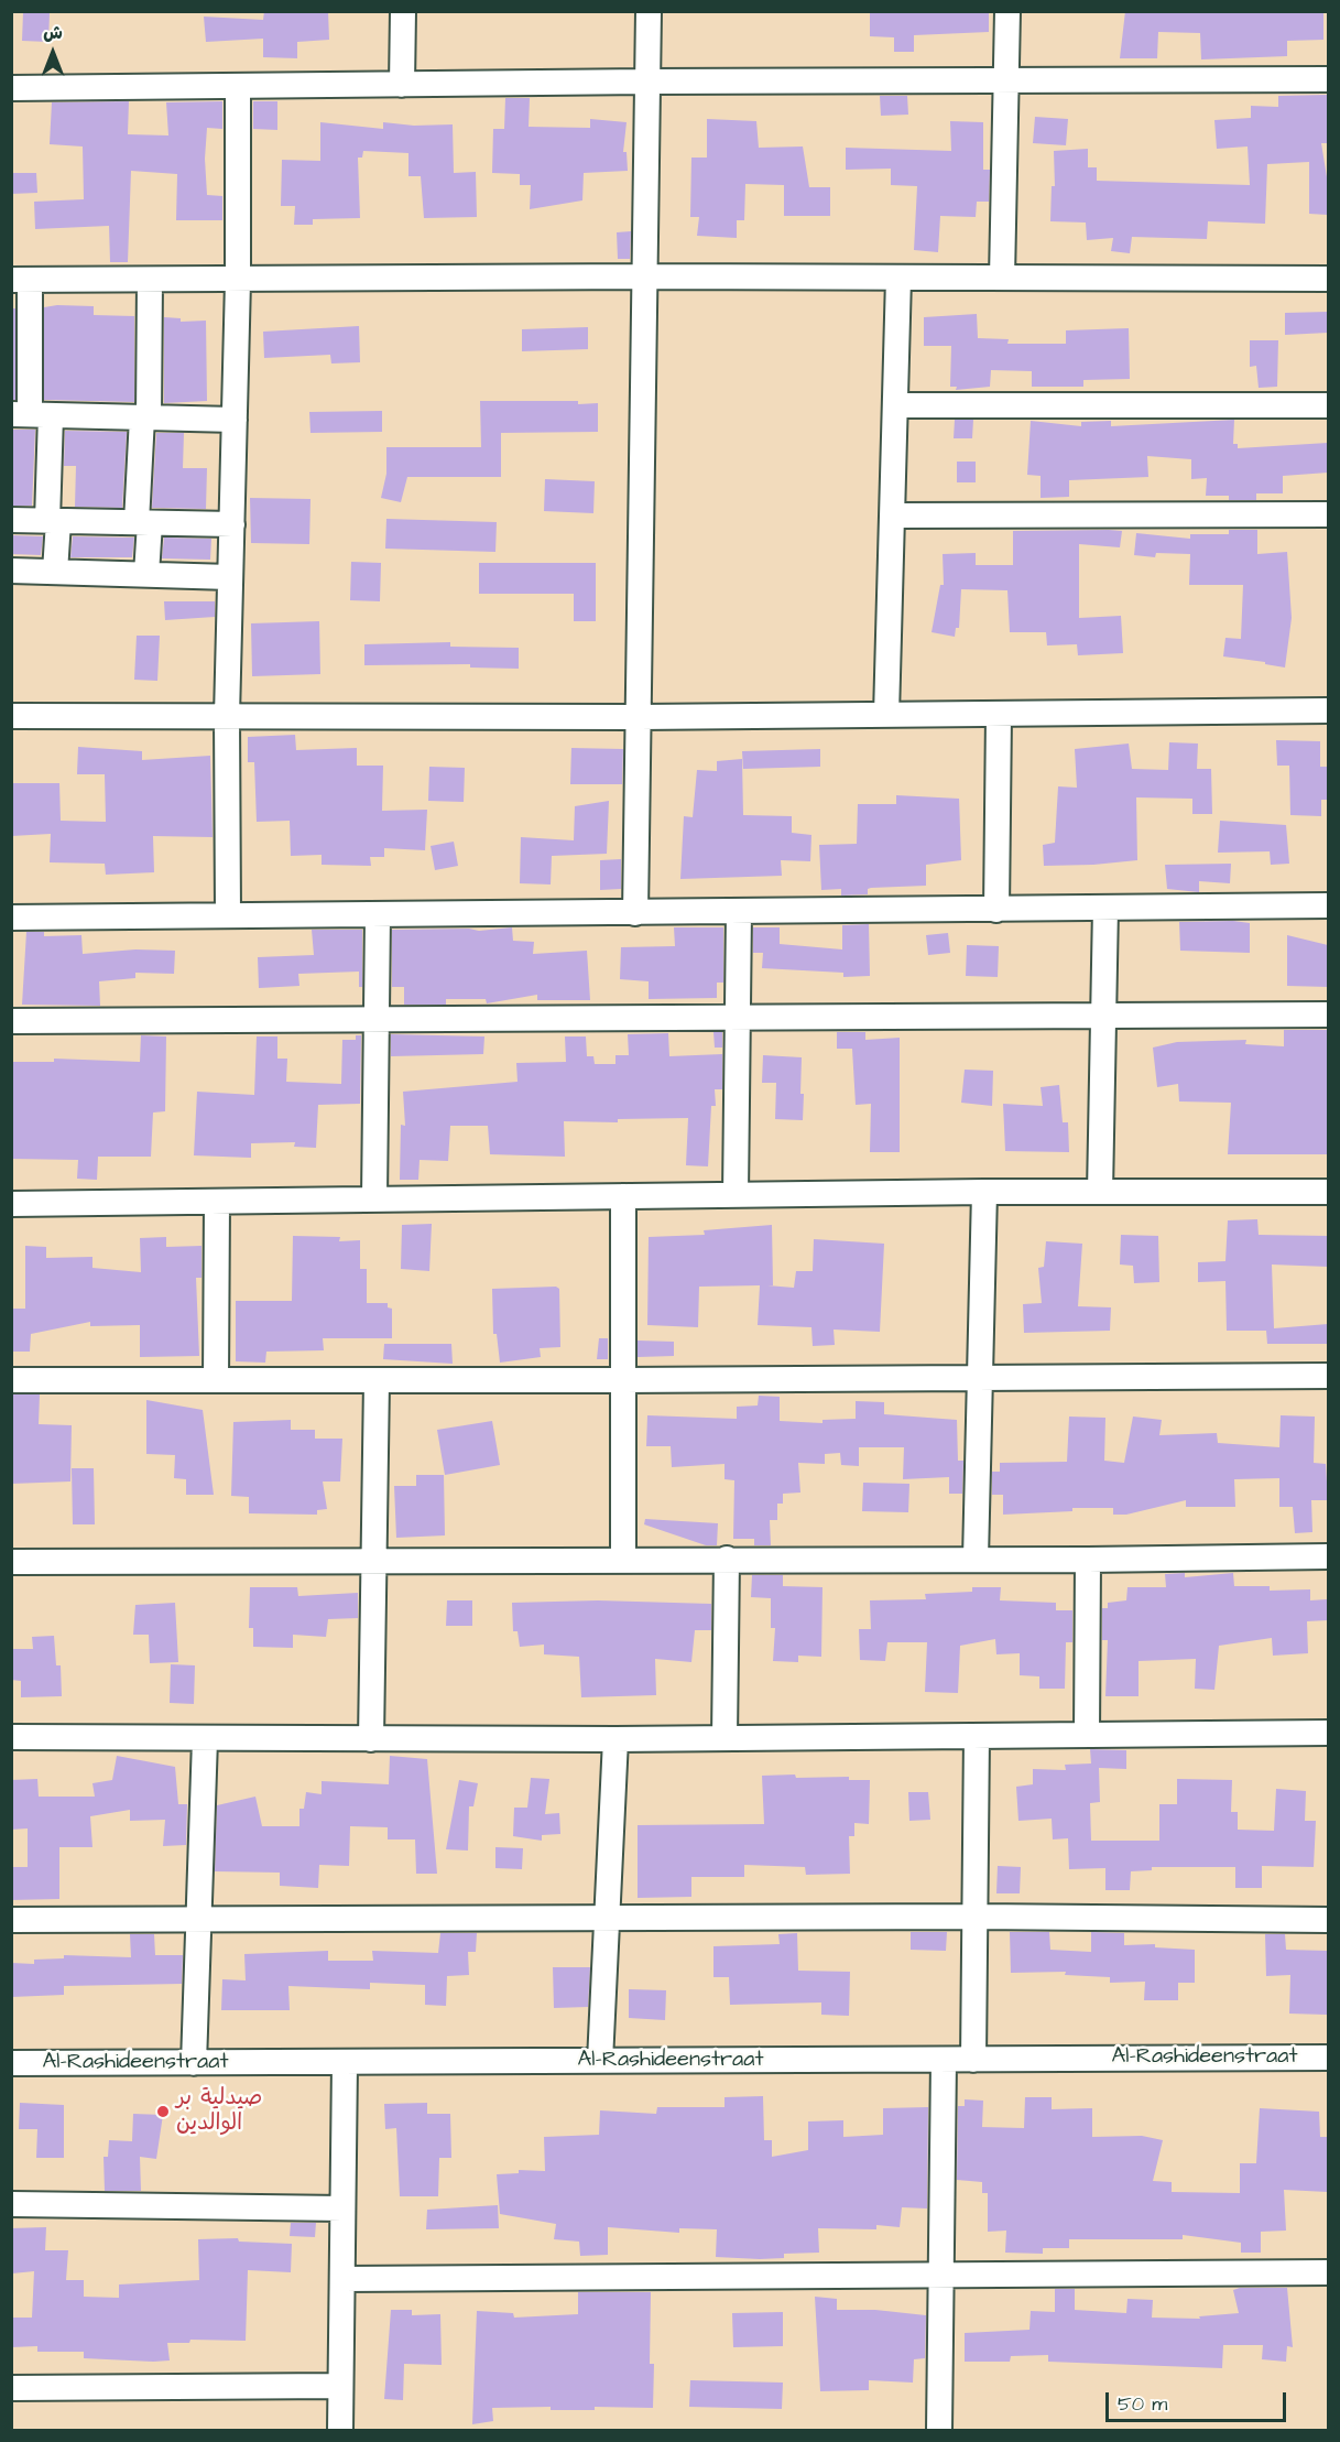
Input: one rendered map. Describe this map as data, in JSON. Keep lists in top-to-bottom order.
{
  "streets": {
    "street": ["Al-Rashideenstraat"]
  },
  "places": ["صيدلية بر الوالدين"],
  "scale_bar": "50 m",
  "north": "top"
}
